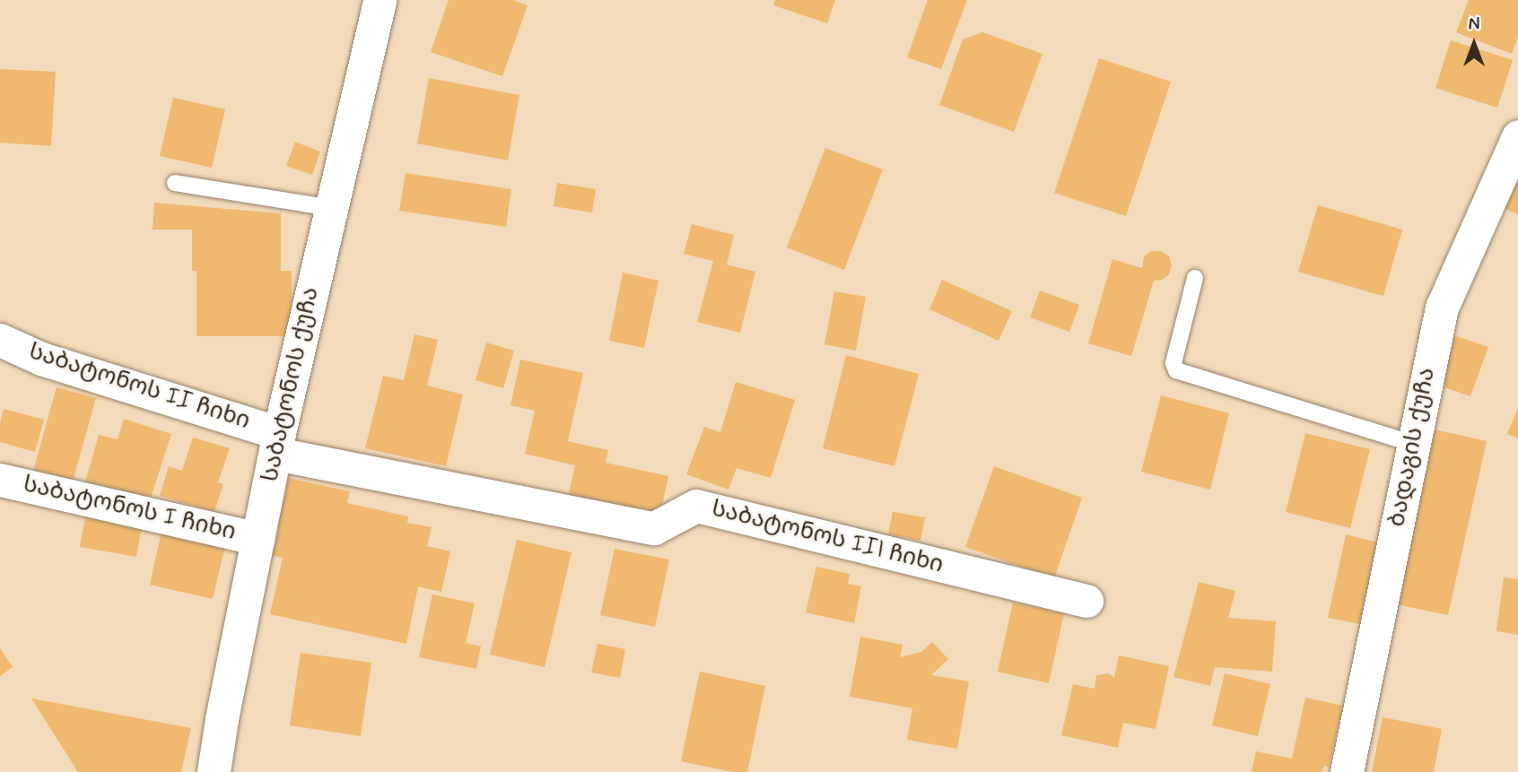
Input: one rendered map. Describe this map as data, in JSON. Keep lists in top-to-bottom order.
{
  "streets": {
    "street": [
      "საბატონოს ქუჩა",
      "საბატონოს II ჩიხი",
      "ბადაგის ქუჩა",
      "საბატონოს I ჩიხი",
      "საბატონოს III ჩიხი"
    ]
  },
  "crossings": [
    ["საბატონოს ქუჩა", "საბატონოს II ჩიხი"],
    ["საბატონოს ქუჩა", "საბატონოს I ჩიხი"],
    ["საბატონოს ქუჩა", "საბატონოს III ჩიხი"],
    ["საბატონოს II ჩიხი", "საბატონოს III ჩიხი"]
  ],
  "north": "top"
}
